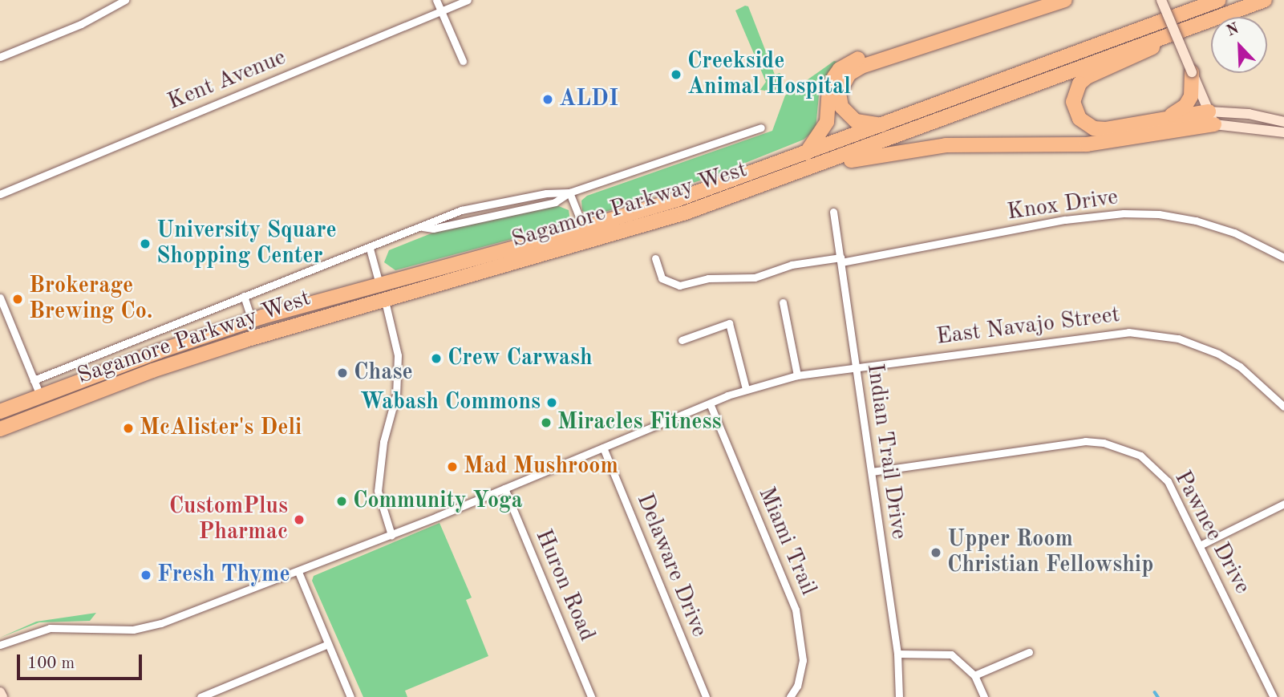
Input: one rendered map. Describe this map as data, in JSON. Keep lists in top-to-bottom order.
{
  "streets": {
    "highway": ["Sagamore Parkway West"],
    "street": [
      "Kent Avenue",
      "Knox Drive",
      "East Navajo Street",
      "Indian Trail Drive",
      "Pawnee Drive",
      "Miami Trail",
      "Delaware Drive",
      "Huron Road"
    ]
  },
  "crossings": [
    ["Knox Drive", "Indian Trail Drive"],
    ["East Navajo Street", "Indian Trail Drive"],
    ["East Navajo Street", "Miami Trail"],
    ["East Navajo Street", "Delaware Drive"],
    ["East Navajo Street", "Huron Road"],
    ["Indian Trail Drive", "Pawnee Drive"]
  ],
  "places": [
    "Creekside Animal Hospital",
    "ALDI",
    "University Square Shopping Center",
    "Brokerage Brewing Co.",
    "Crew Carwash",
    "Chase",
    "Wabash Commons",
    "Miracles Fitness",
    "McAlister's Deli",
    "Mad Mushroom",
    "Community Yoga",
    "CustomPlus Pharmac",
    "Upper Room Christian Fellowship",
    "Fresh Thyme"
  ],
  "scale_bar": "100 m",
  "north": "top left"
}
